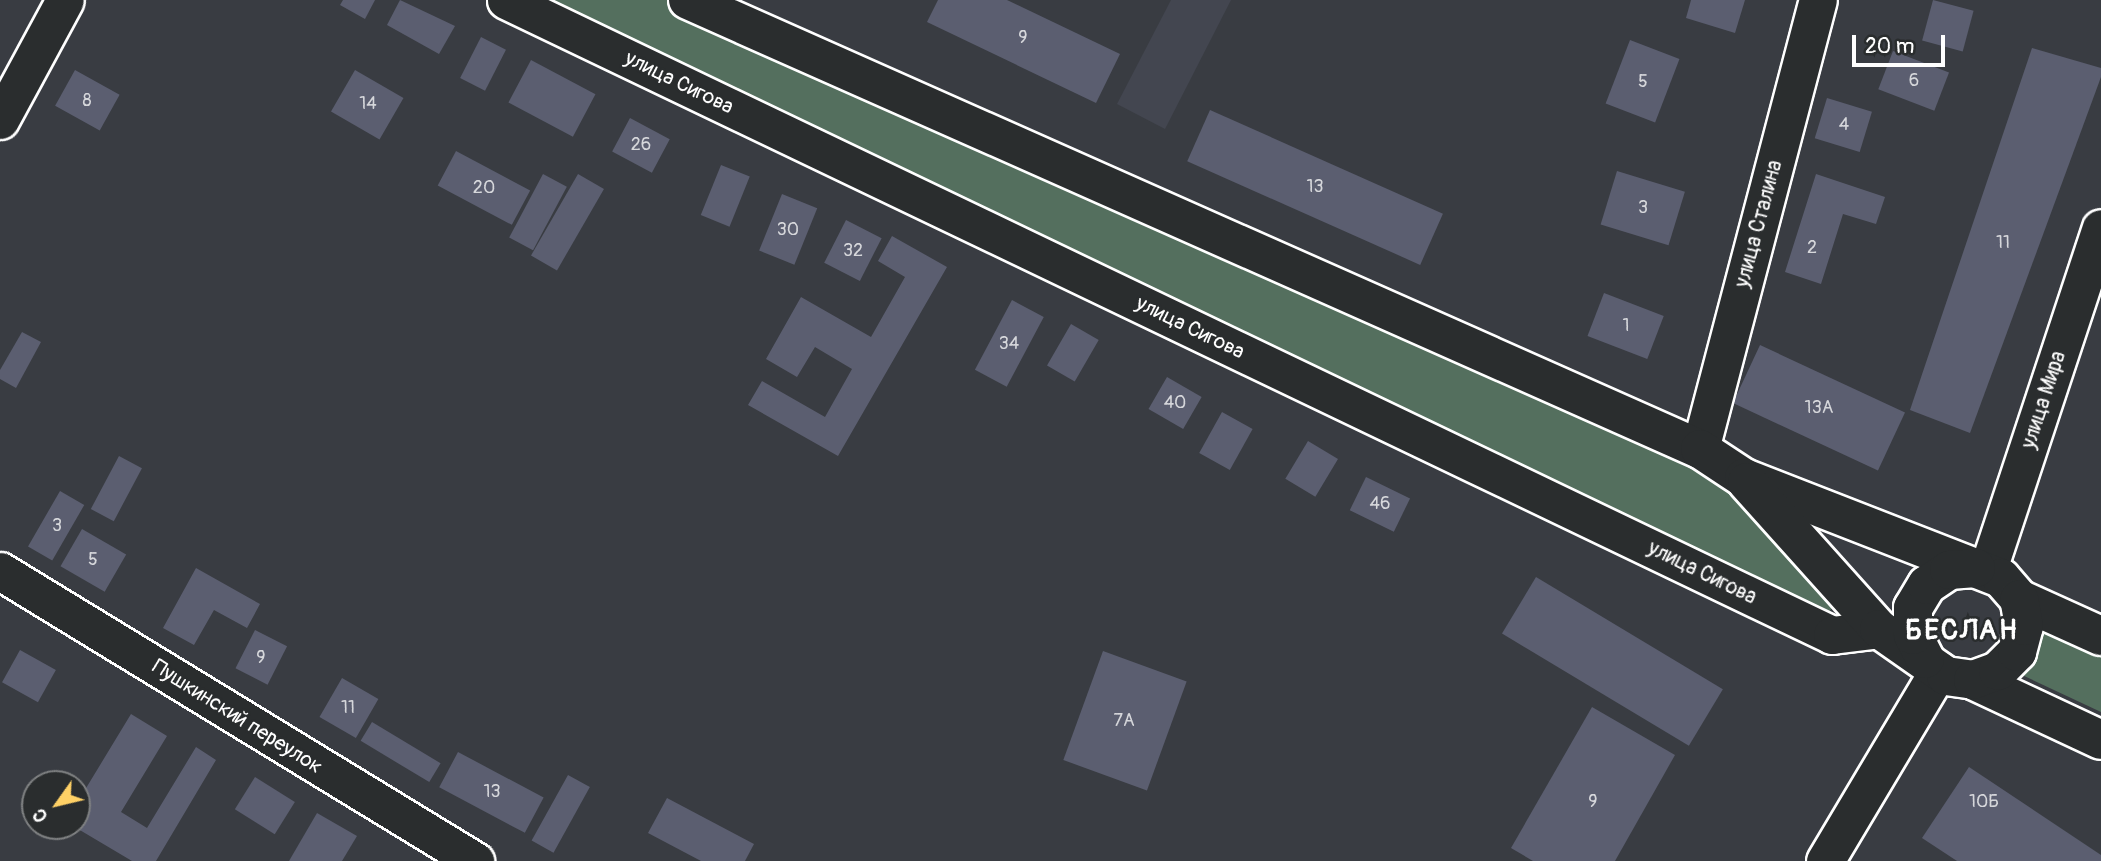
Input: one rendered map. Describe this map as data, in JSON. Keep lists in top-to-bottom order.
{
  "streets": {
    "street": [
      "улица Сигова",
      "улица Сталина",
      "улица Мира",
      "Пушкинский переулок"
    ]
  },
  "districts": ["БЕСЛАН"],
  "house_numbers": [
    "9",
    "6",
    "5",
    "8",
    "14",
    "4",
    "26",
    "13",
    "20",
    "3",
    "30",
    "11",
    "2",
    "32",
    "1",
    "34",
    "40",
    "13А",
    "46",
    "3",
    "5",
    "9",
    "11",
    "7А",
    "13",
    "9",
    "10Б"
  ],
  "scale_bar": "20 m",
  "north": "bottom left"
}
